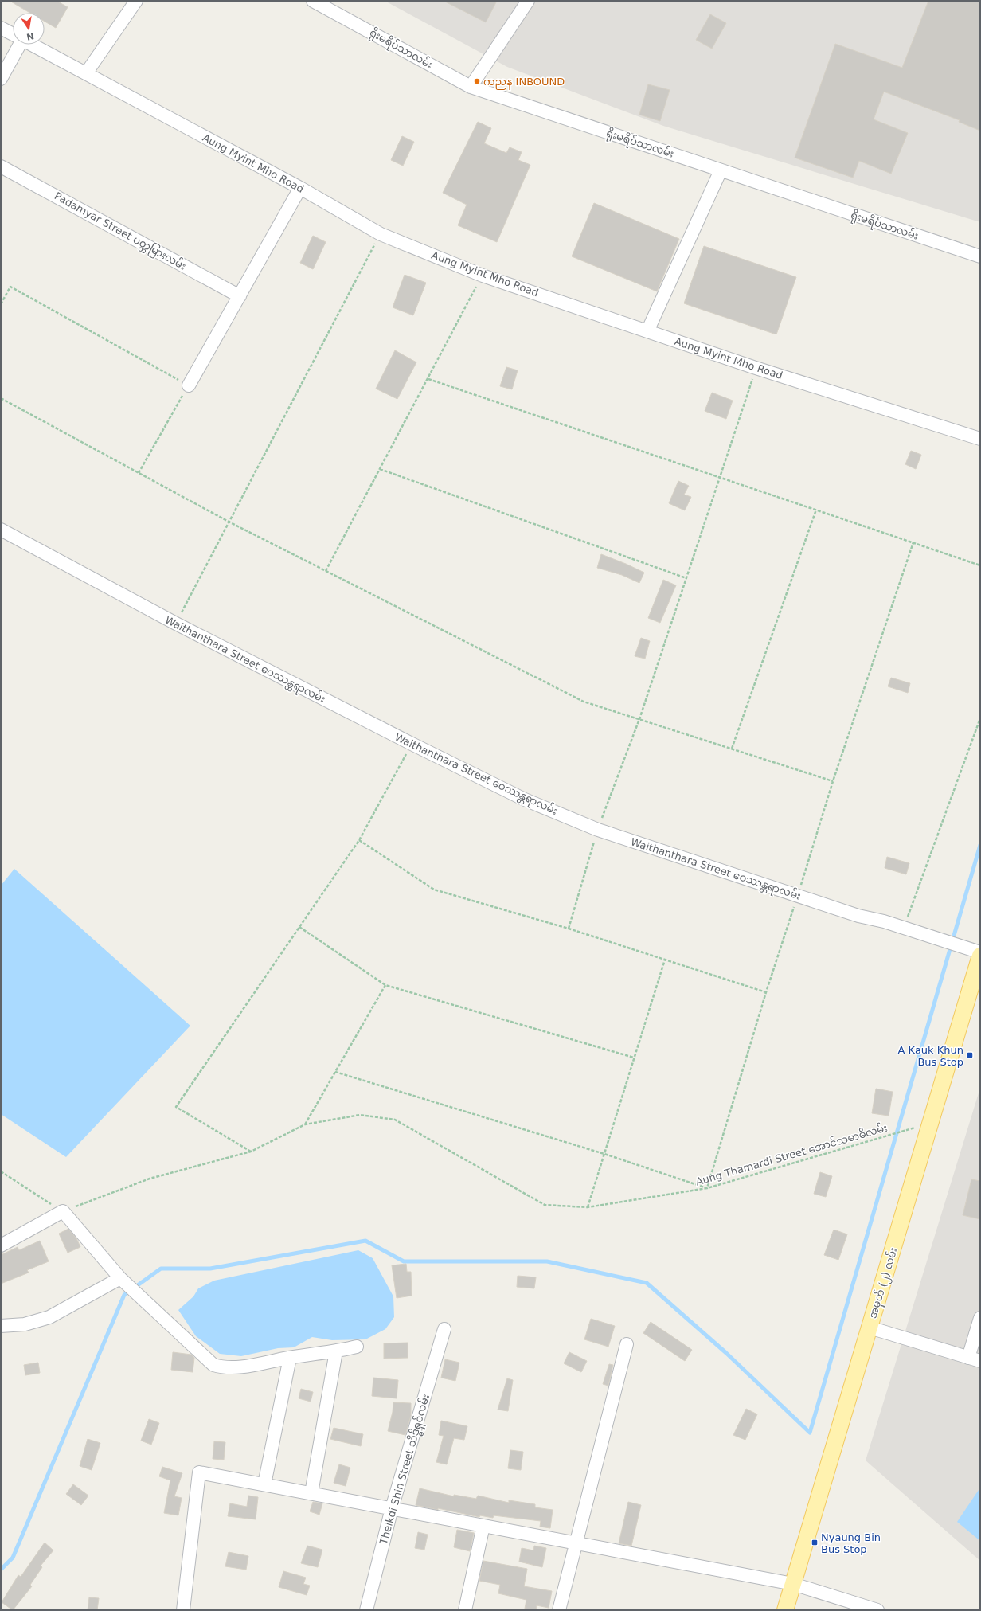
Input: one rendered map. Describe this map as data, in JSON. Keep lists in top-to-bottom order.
{
  "streets": {
    "main road": ["အမှတ် (၂) လမ်း"],
    "street": [
      "ရိုးမရိပ်သာလမ်း",
      "Aung Myint Mho Road",
      "Padamyar Street ပတ္တမြားလမ်း",
      "Waithanthara Street ဝေဿန္တရာလမ်း",
      "Theikdi Shin Street သိဒ္ဓိရှင်လမ်း"
    ],
    "path": ["Aung Thamardi Street အောင်သမာဓိလမ်း"]
  },
  "crossings": [
    ["Aung Thamardi Street အောင်သမာဓိလမ်း", "အမှတ် (၂) လမ်း"]
  ],
  "places": {
    "other": ["ကညန INBOUND"],
    "transit": ["A Kauk Khun Bus Stop", "Nyaung Bin Bus Stop"]
  },
  "north": "bottom"
}
